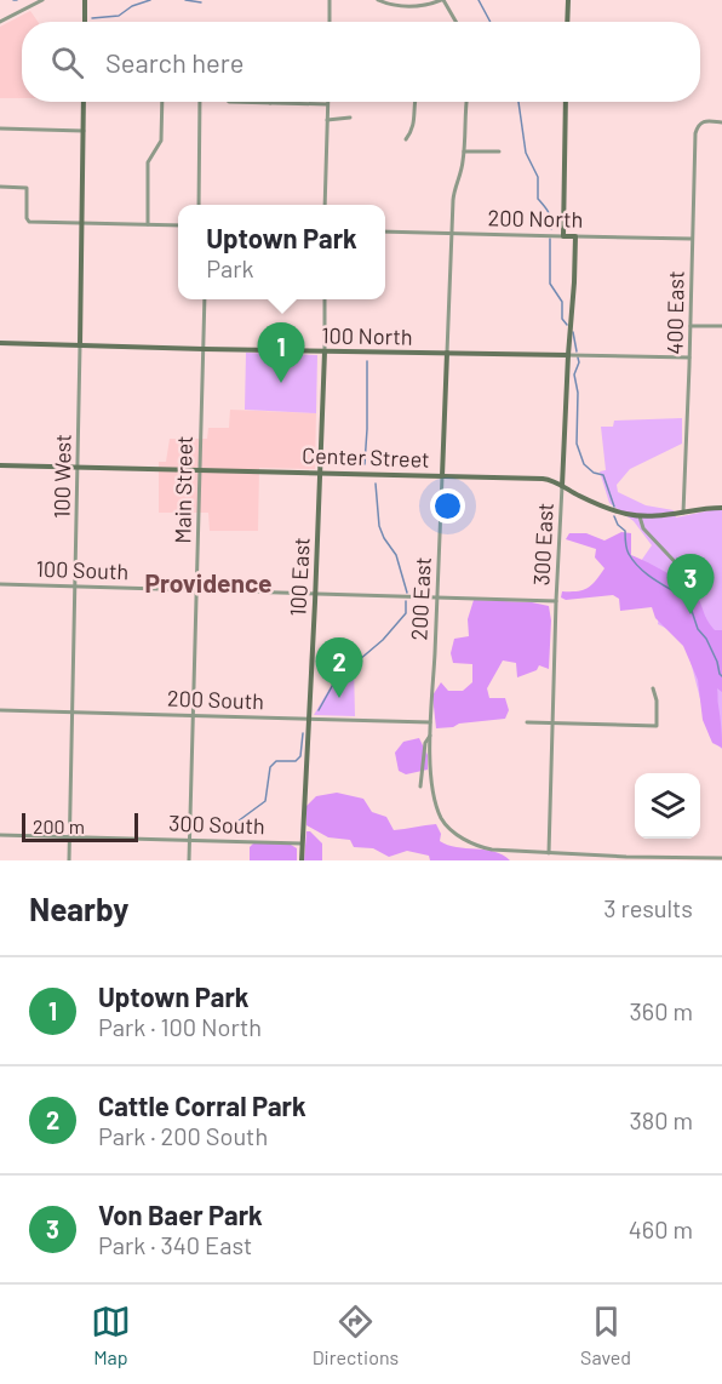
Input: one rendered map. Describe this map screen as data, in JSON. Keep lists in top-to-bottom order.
{
  "streets": {
    "street": [
      "200 North",
      "400 East",
      "100 North",
      "Center Street",
      "100 West",
      "Main Street",
      "300 East",
      "100 South",
      "100 East",
      "200 East",
      "200 South",
      "300 South"
    ]
  },
  "crossings": [
    ["200 North", "400 East"],
    ["200 North", "300 East"],
    ["200 North", "200 East"],
    ["400 East", "100 North"],
    ["400 East", "Center Street"],
    ["100 North", "100 West"],
    ["100 North", "Main Street"],
    ["100 North", "300 East"],
    ["100 North", "100 East"],
    ["100 North", "200 East"],
    ["Center Street", "100 West"],
    ["Center Street", "Main Street"],
    ["Center Street", "300 East"],
    ["Center Street", "100 East"],
    ["Center Street", "200 East"],
    ["100 West", "100 South"],
    ["100 West", "200 South"],
    ["100 West", "300 South"],
    ["Main Street", "100 South"],
    ["Main Street", "200 South"],
    ["Main Street", "300 South"],
    ["300 East", "100 South"],
    ["300 East", "200 East"],
    ["100 South", "100 East"],
    ["100 South", "200 East"],
    ["100 East", "200 South"],
    ["100 East", "300 South"],
    ["200 East", "200 South"]
  ],
  "districts": ["Providence"],
  "scale_bar": "200 m",
  "page": {
    "search": "Search here",
    "popup": ["Uptown Park", "Park"],
    "pins": ["1", "3", "2"],
    "scale": "200 m",
    "heading": ["Nearby", "3 results"],
    "list": [
      {
        "mark": "1",
        "name": "Uptown Park",
        "note": "Park · 100 North",
        "value": "360 m"
      },
      {
        "mark": "2",
        "name": "Cattle Corral Park",
        "note": "Park · 200 South",
        "value": "380 m"
      },
      {
        "mark": "3",
        "name": "Von Baer Park",
        "note": "Park · 340 East",
        "value": "460 m"
      }
    ],
    "nav": ["Map", "Directions", "Saved"]
  }
}
